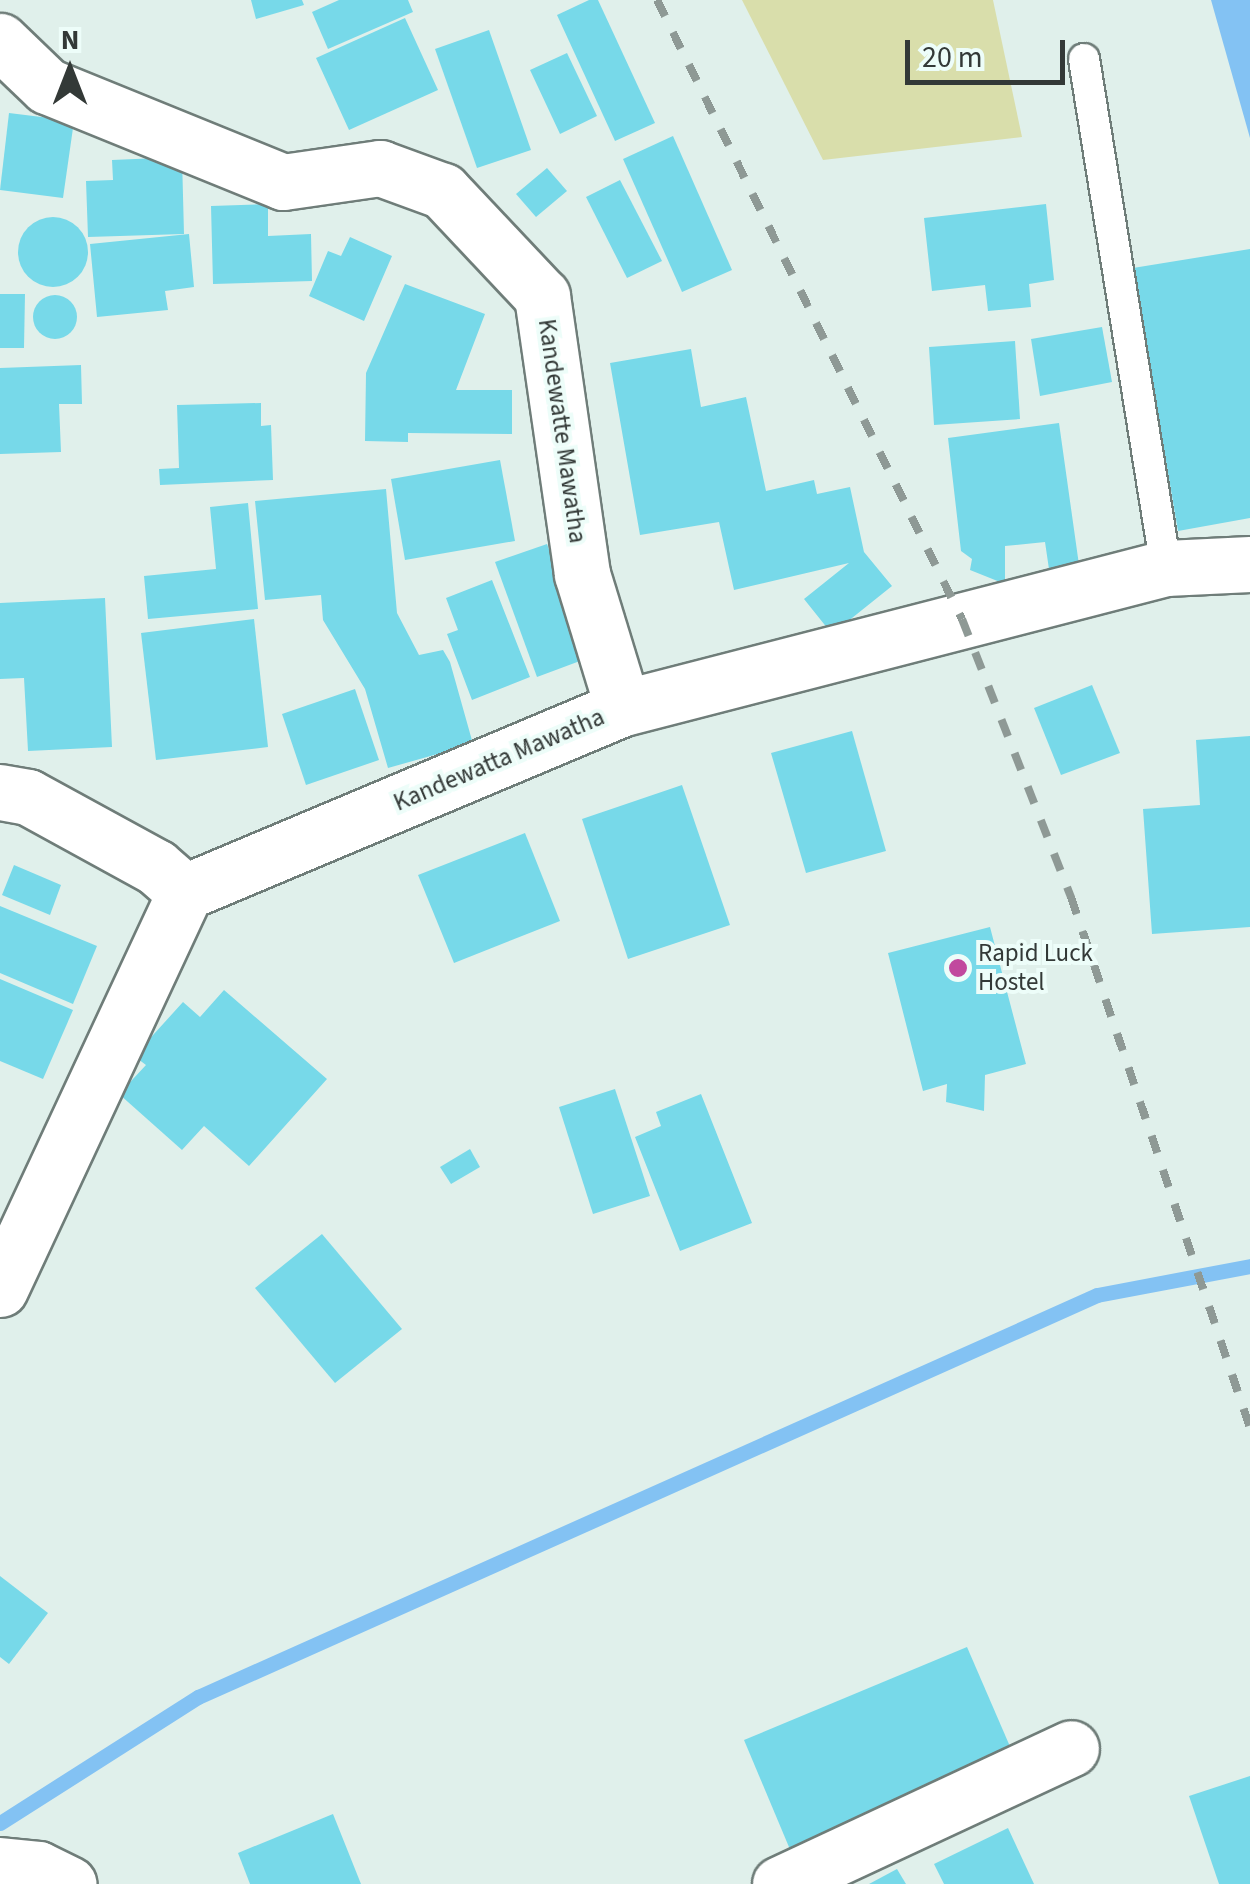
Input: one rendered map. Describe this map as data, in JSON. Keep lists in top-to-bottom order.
{
  "streets": {
    "street": ["Kandewatte Mawatha", "Kandewatta Mawatha"]
  },
  "crossings": [
    ["Kandewatte Mawatha", "Kandewatta Mawatha"]
  ],
  "places": ["Rapid Luck Hostel"],
  "scale_bar": "20 m",
  "north": "top"
}
